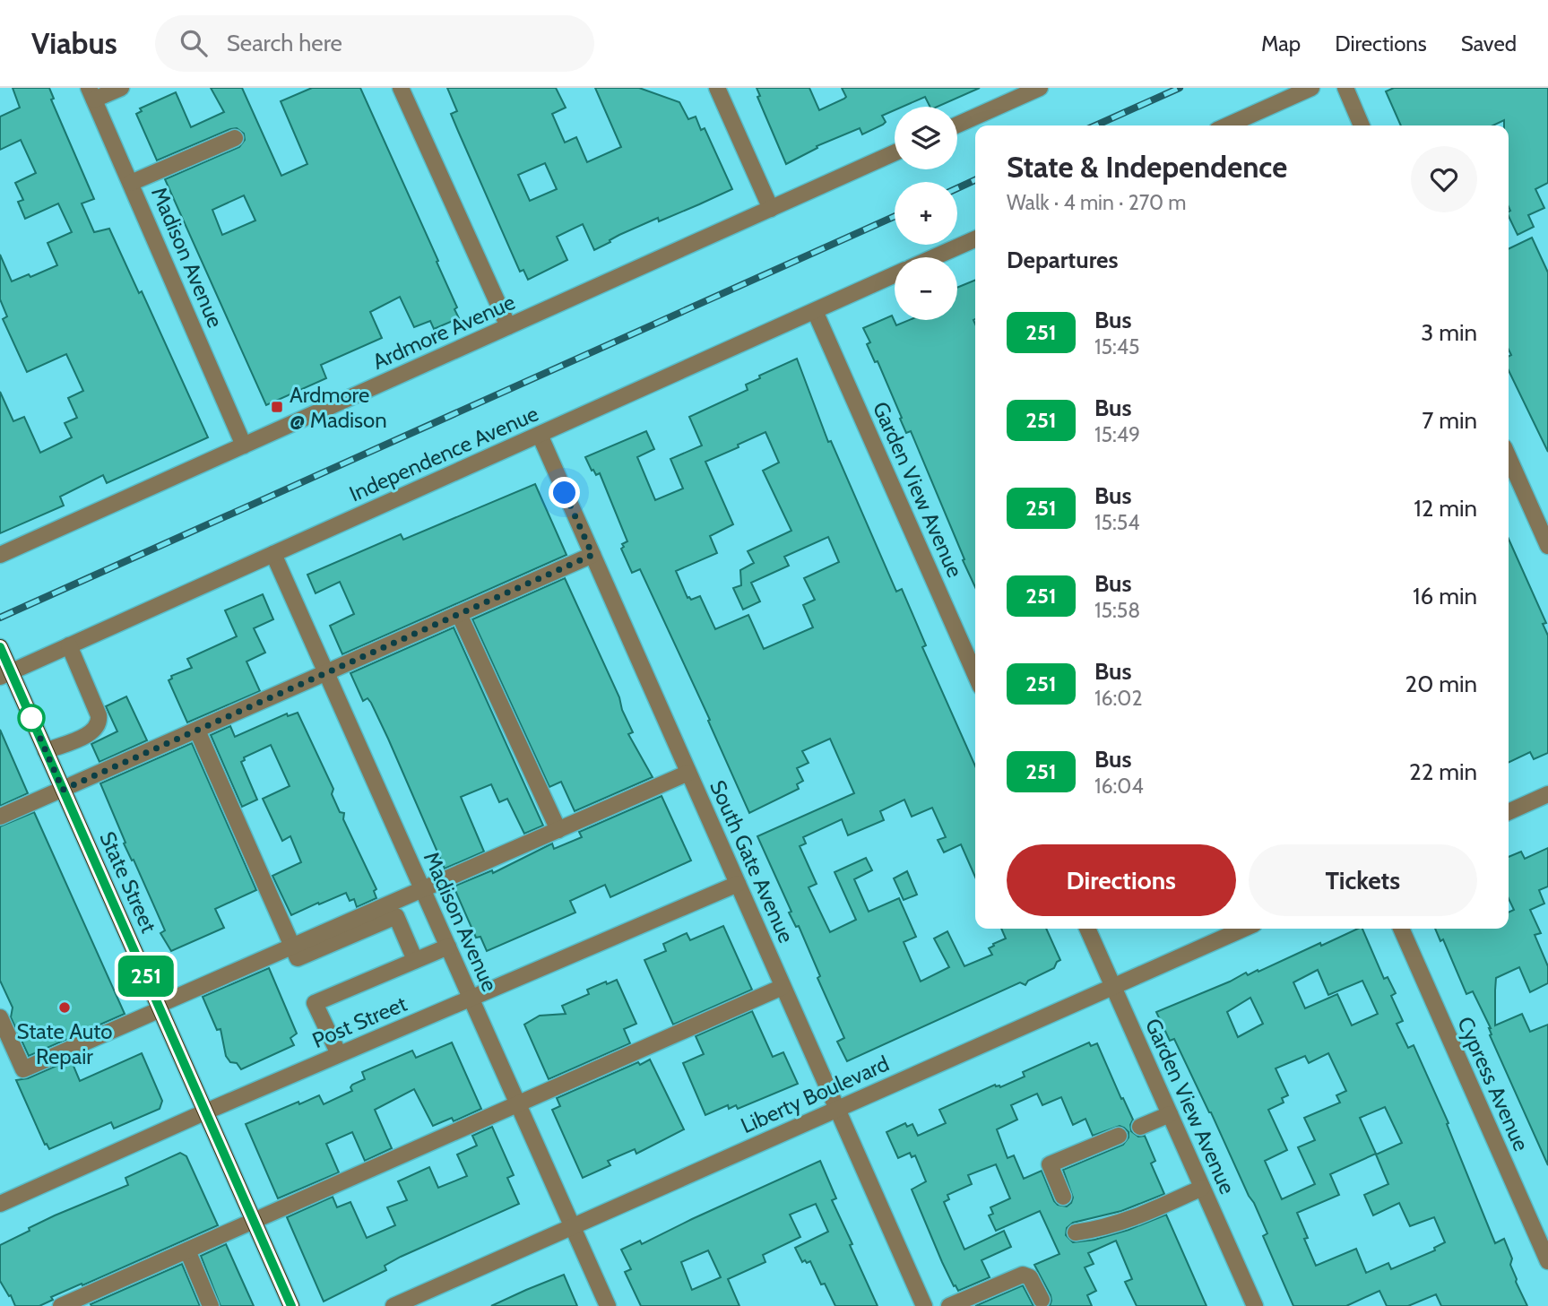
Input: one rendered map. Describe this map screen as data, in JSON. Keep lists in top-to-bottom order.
{
  "streets": {
    "main road": ["State Street"],
    "street": [
      "Madison Avenue",
      "Ardmore Avenue",
      "Independence Avenue",
      "Garden View Avenue",
      "South Gate Avenue",
      "Post Street",
      "Cypress Avenue",
      "Liberty Boulevard"
    ]
  },
  "crossings": [
    ["Madison Avenue", "Ardmore Avenue"],
    ["Madison Avenue", "Independence Avenue"],
    ["Madison Avenue", "Post Street"],
    ["Madison Avenue", "Liberty Boulevard"],
    ["Independence Avenue", "Garden View Avenue"],
    ["Independence Avenue", "South Gate Avenue"],
    ["Independence Avenue", "State Street"],
    ["Garden View Avenue", "Liberty Boulevard"],
    ["South Gate Avenue", "Post Street"],
    ["South Gate Avenue", "Liberty Boulevard"],
    ["State Street", "Post Street"]
  ],
  "places": {
    "transit": ["Ardmore @ Madison"],
    "other": ["State Auto Repair"]
  },
  "lines": ["bus line 251"],
  "page": {
    "header": "Viabus",
    "search": "Search here",
    "nav": ["Map", "Directions", "Saved"],
    "on_map": "251",
    "map_buttons": ["+", "−"],
    "heading": [
      ["State & Independence", "Walk · 4 min · 270 m"],
      "Departures"
    ],
    "list": [
      {
        "mark": "251",
        "name": "Bus",
        "note": "15:45",
        "value": "3 min"
      },
      {
        "mark": "251",
        "name": "Bus",
        "note": "15:49",
        "value": "7 min"
      },
      {
        "mark": "251",
        "name": "Bus",
        "note": "15:54",
        "value": "12 min"
      },
      {
        "mark": "251",
        "name": "Bus",
        "note": "15:58",
        "value": "16 min"
      },
      {
        "mark": "251",
        "name": "Bus",
        "note": "16:02",
        "value": "20 min"
      },
      {
        "mark": "251",
        "name": "Bus",
        "note": "16:04",
        "value": "22 min"
      }
    ],
    "buttons": ["Directions", "Tickets"]
  }
}
